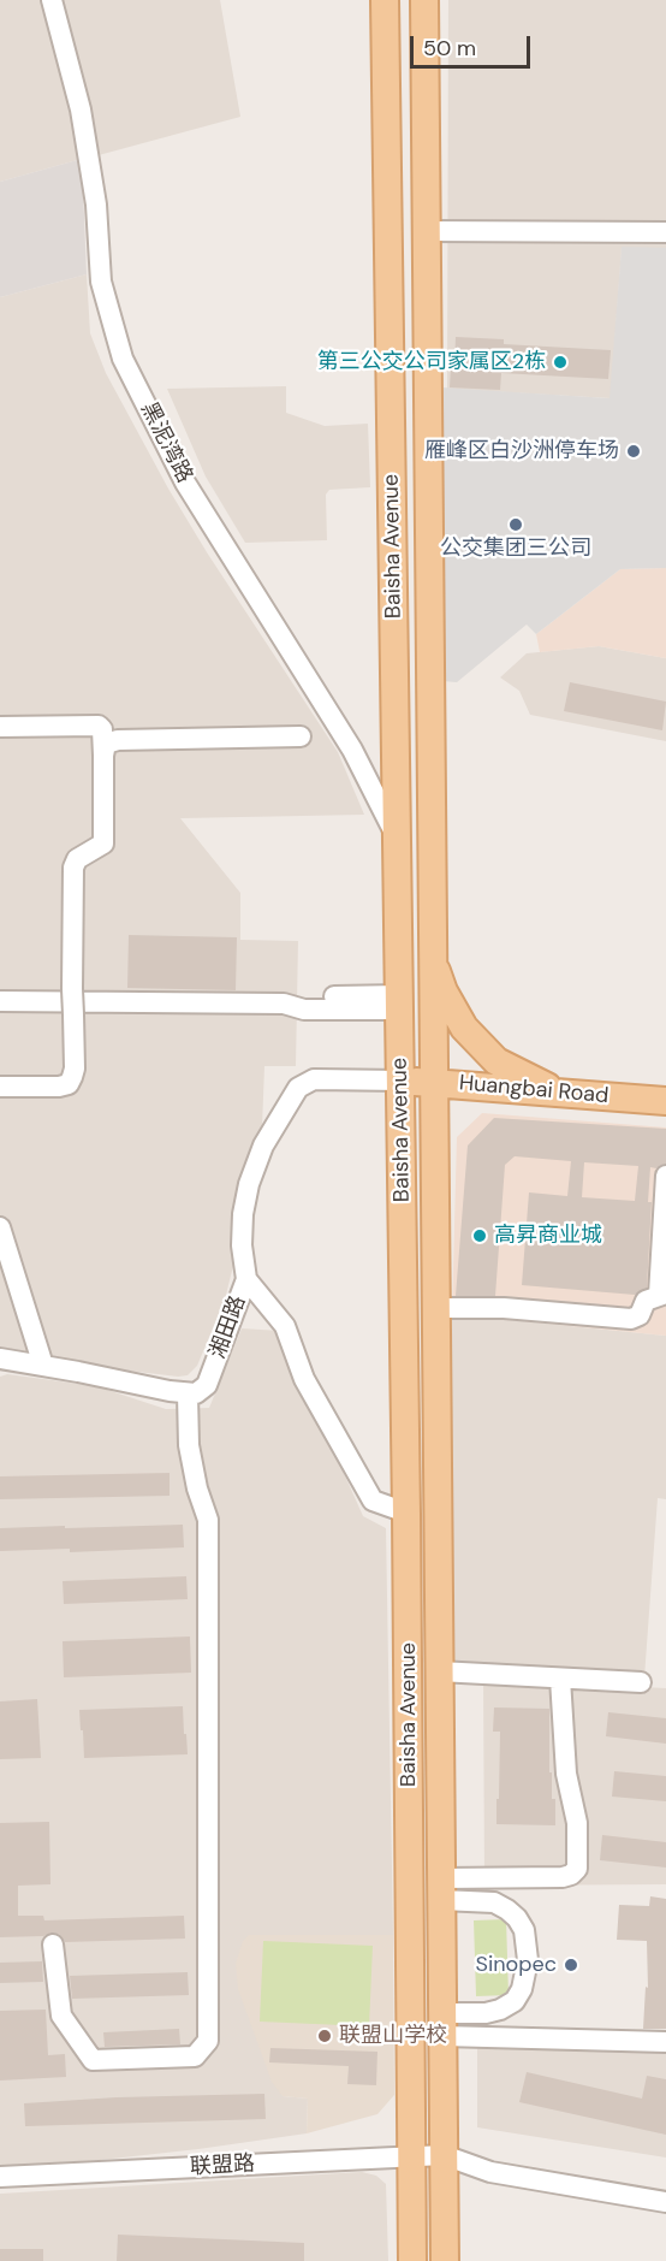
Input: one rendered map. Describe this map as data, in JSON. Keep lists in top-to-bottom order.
{
  "streets": {
    "main road": ["Baisha Avenue", "Huangbai Road"],
    "street": ["黑泥湾路", "湘田路", "联盟路"]
  },
  "crossings": [
    ["黑泥湾路", "Baisha Avenue"],
    ["Baisha Avenue", "Huangbai Road"],
    ["Baisha Avenue", "湘田路"],
    ["Baisha Avenue", "联盟路"],
    ["Huangbai Road", "湘田路"]
  ],
  "places": [
    "第三公交公司家属区2栋",
    "雁峰区白沙洲停车场",
    "公交集团三公司",
    "高昇商业城",
    "Sinopec",
    "联盟山学校"
  ],
  "scale_bar": "50 m"
}
